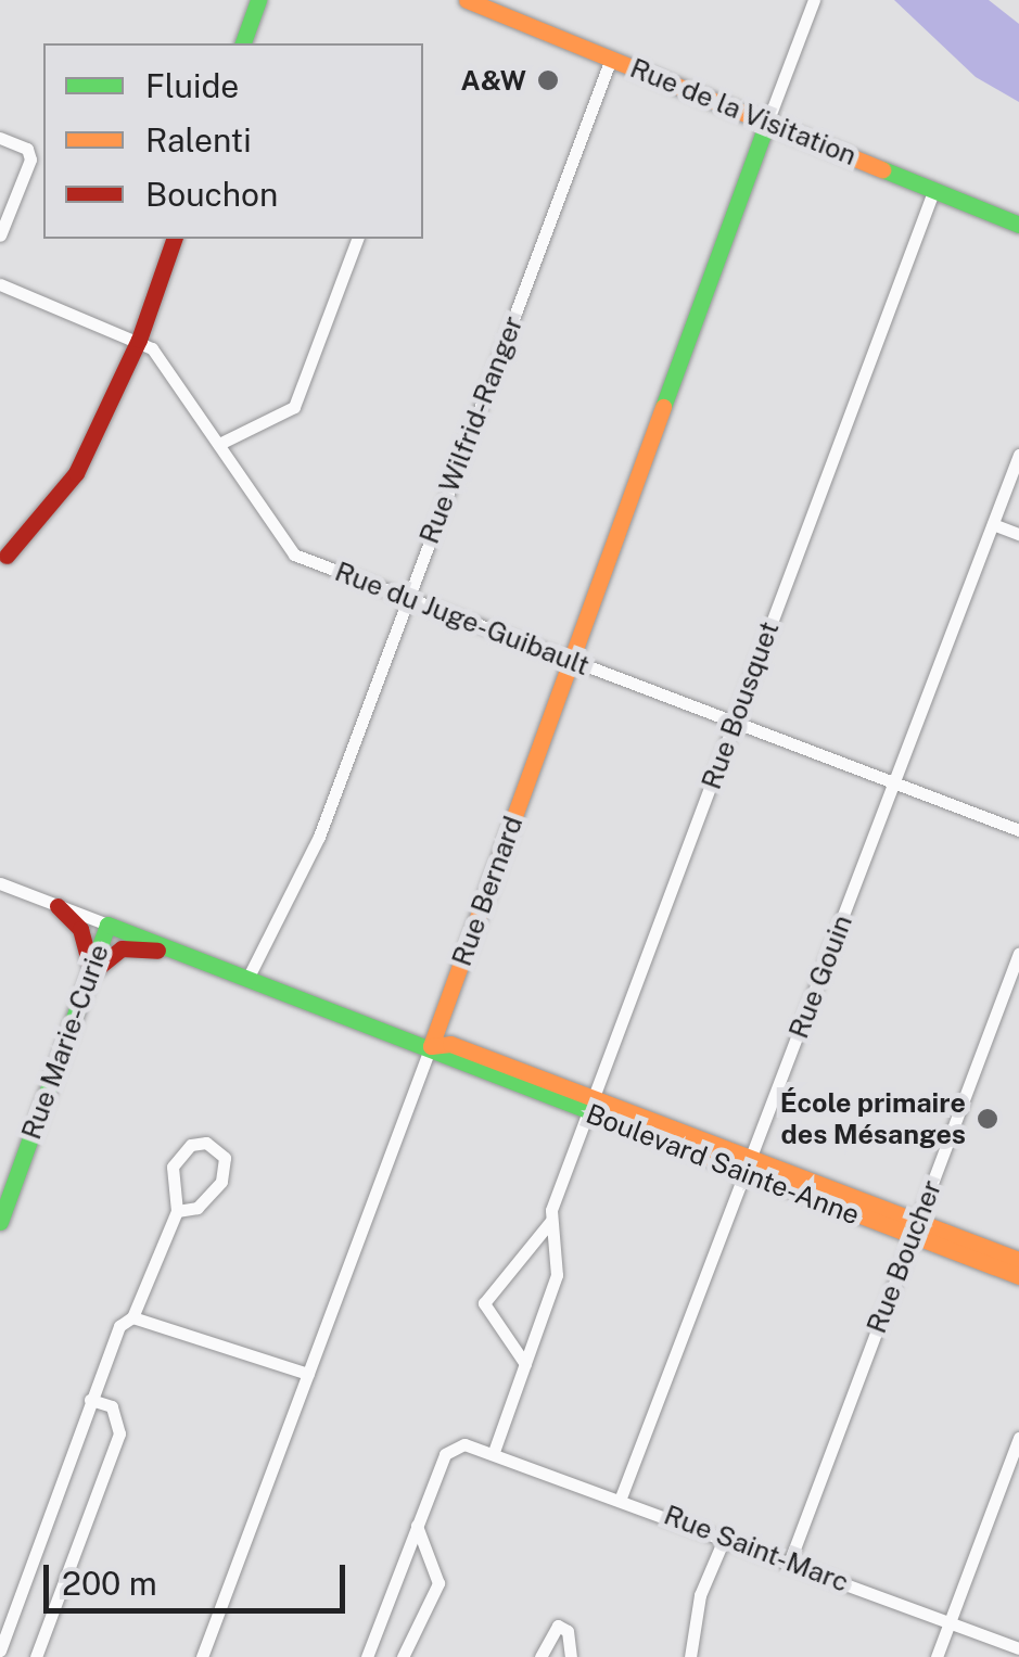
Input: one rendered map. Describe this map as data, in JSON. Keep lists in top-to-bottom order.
{
  "streets": {
    "street": [
      "Rue de la Visitation",
      "Rue Wilfrid-Ranger",
      "Rue du Juge-Guibault",
      "Rue Bousquet",
      "Rue Bernard",
      "Rue Gouin",
      "Rue Marie-Curie",
      "Boulevard Sainte-Anne",
      "Rue Boucher",
      "Rue Saint-Marc"
    ]
  },
  "crossings": [
    ["Rue de la Visitation", "Rue Wilfrid-Ranger"],
    ["Rue de la Visitation", "Rue Bousquet"],
    ["Rue de la Visitation", "Rue Bernard"],
    ["Rue Wilfrid-Ranger", "Rue du Juge-Guibault"],
    ["Rue Wilfrid-Ranger", "Boulevard Sainte-Anne"],
    ["Rue du Juge-Guibault", "Rue Bousquet"],
    ["Rue du Juge-Guibault", "Rue Bernard"],
    ["Rue du Juge-Guibault", "Rue Gouin"],
    ["Rue Bousquet", "Boulevard Sainte-Anne"],
    ["Rue Bousquet", "Rue Saint-Marc"],
    ["Rue Bernard", "Boulevard Sainte-Anne"],
    ["Rue Gouin", "Boulevard Sainte-Anne"],
    ["Rue Gouin", "Rue Saint-Marc"],
    ["Rue Marie-Curie", "Boulevard Sainte-Anne"],
    ["Boulevard Sainte-Anne", "Rue Boucher"],
    ["Rue Boucher", "Rue Saint-Marc"]
  ],
  "places": ["A&W", "École primaire des Mésanges"],
  "legend": ["Fluide", "Ralenti", "Bouchon"],
  "scale_bar": "200 m"
}
